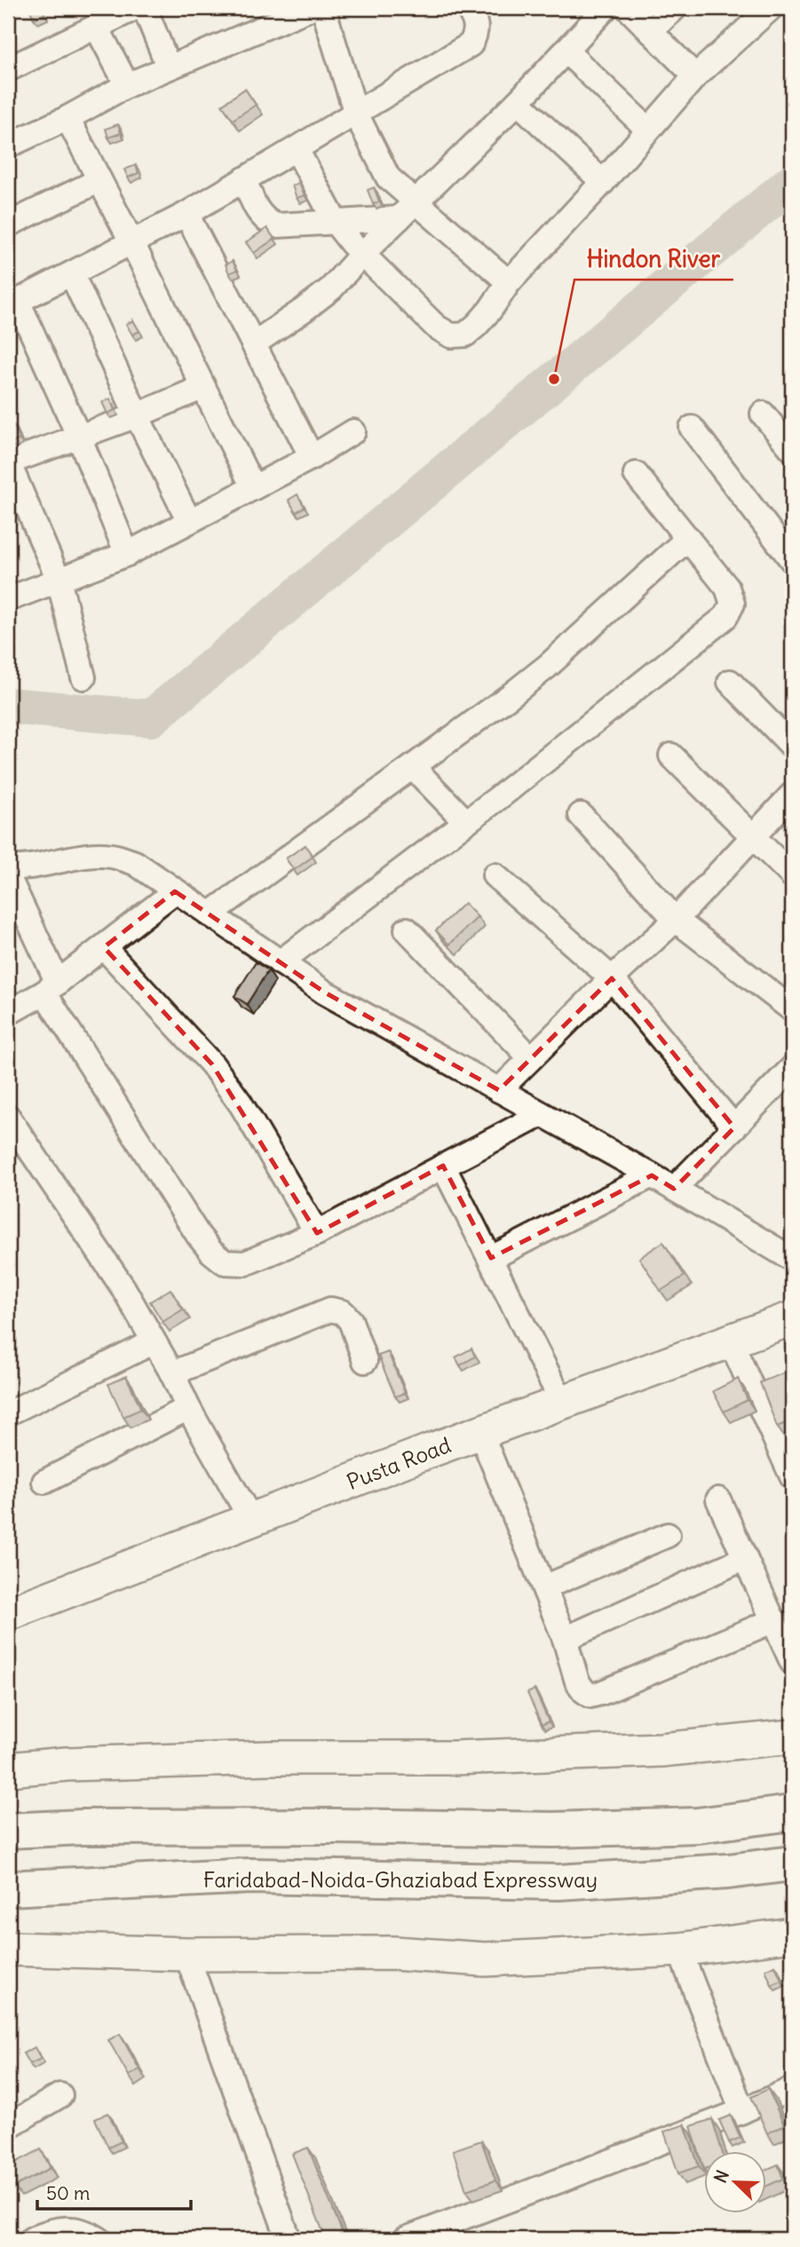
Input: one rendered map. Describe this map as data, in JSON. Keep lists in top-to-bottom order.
{
  "streets": {
    "main road": ["Faridabad-Noida-Ghaziabad Expressway"],
    "street": ["Pusta Road"]
  },
  "places": ["Hindon River"],
  "scale_bar": "50 m",
  "north": "top left"
}
